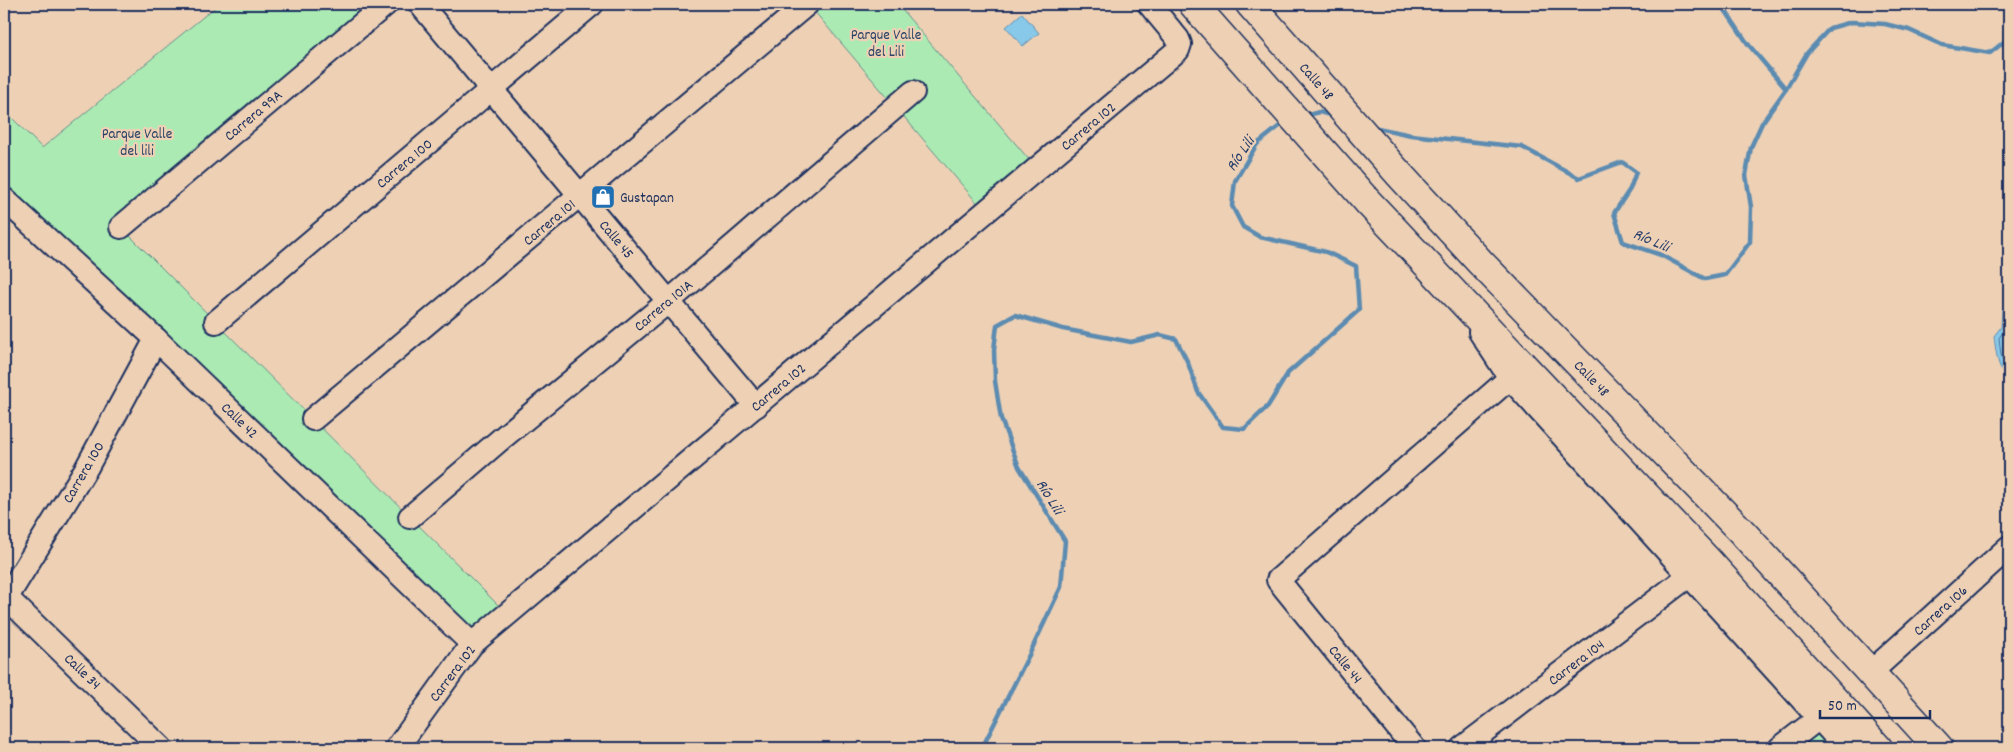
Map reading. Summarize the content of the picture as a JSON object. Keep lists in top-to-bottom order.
{
  "streets": {
    "main road": ["Calle 48"],
    "street": [
      "Carrera 99A",
      "Carrera 102",
      "Carrera 100",
      "Carrera 101",
      "Calle 45",
      "Carrera 101A",
      "Calle 42",
      "Carrera 106",
      "Carrera 104",
      "Calle 44",
      "Calle 34"
    ]
  },
  "crossings": [
    ["Calle 48", "Carrera 106"],
    ["Carrera 102", "Calle 45"],
    ["Carrera 102", "Calle 42"],
    ["Carrera 100", "Calle 45"],
    ["Carrera 100", "Calle 42"],
    ["Carrera 100", "Calle 34"],
    ["Carrera 101", "Calle 45"],
    ["Calle 45", "Carrera 101A"]
  ],
  "water": ["Río Lili"],
  "parks": ["Parque Valle del Lili", "Parque Valle del lili"],
  "places": {
    "shop": ["Gustapan"]
  },
  "scale_bar": "50 m"
}
